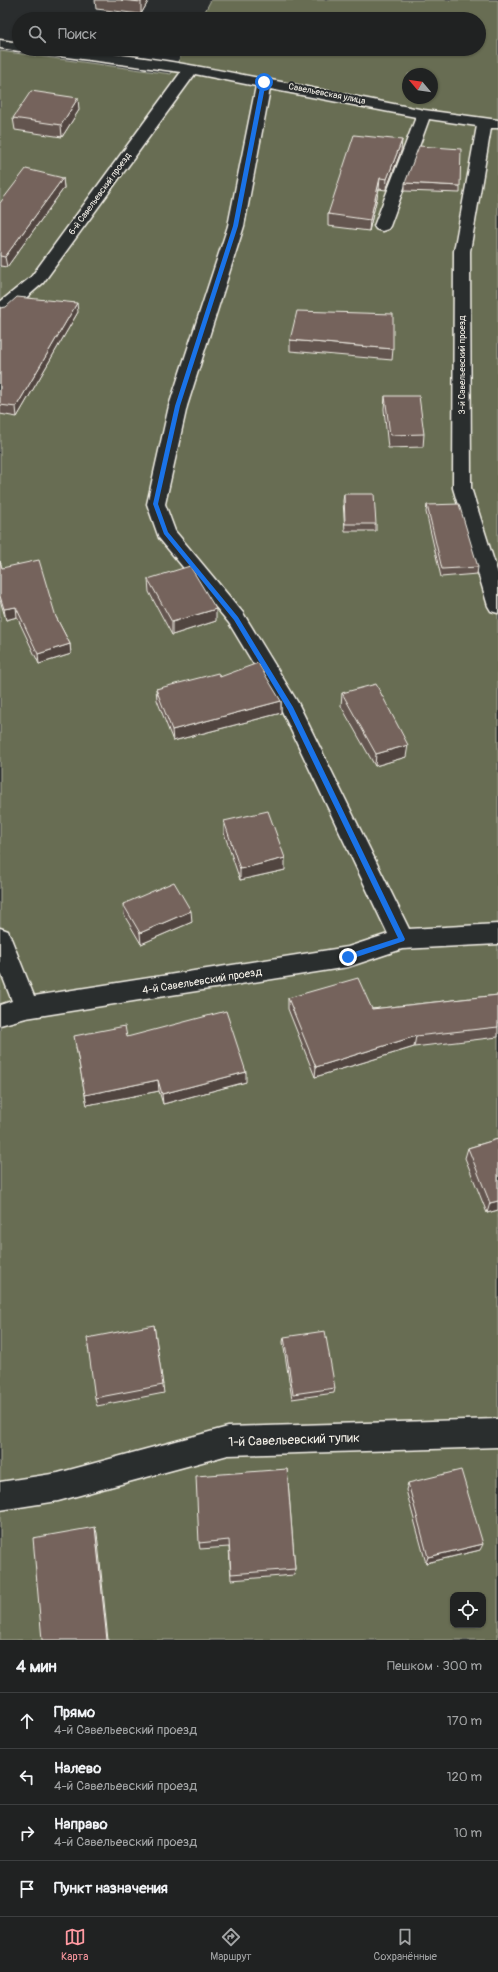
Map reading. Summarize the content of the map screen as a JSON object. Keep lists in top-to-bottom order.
{
  "streets": {
    "street": [
      "Савельевская улица",
      "6-й Савельевский проезд",
      "3-й Савельевский проезд",
      "4-й Савельевский проезд",
      "1-й Савельевский тупик"
    ]
  },
  "crossings": [
    ["Савельевская улица", "6-й Савельевский проезд"],
    ["Савельевская улица", "3-й Савельевский проезд"]
  ],
  "north": "top left",
  "page": {
    "search": "Поиск",
    "heading": ["4 мин", "Пешком · 300 m"],
    "list": [
      ["Прямо", "4-й Савельевский проезд", "170 m"],
      ["Налево", "4-й Савельевский проезд", "120 m"],
      ["Направо", "4-й Савельевский проезд", "10 m"],
      "Пункт назначения"
    ],
    "nav": ["Карта", "Маршрут", "Сохранённые"]
  }
}
